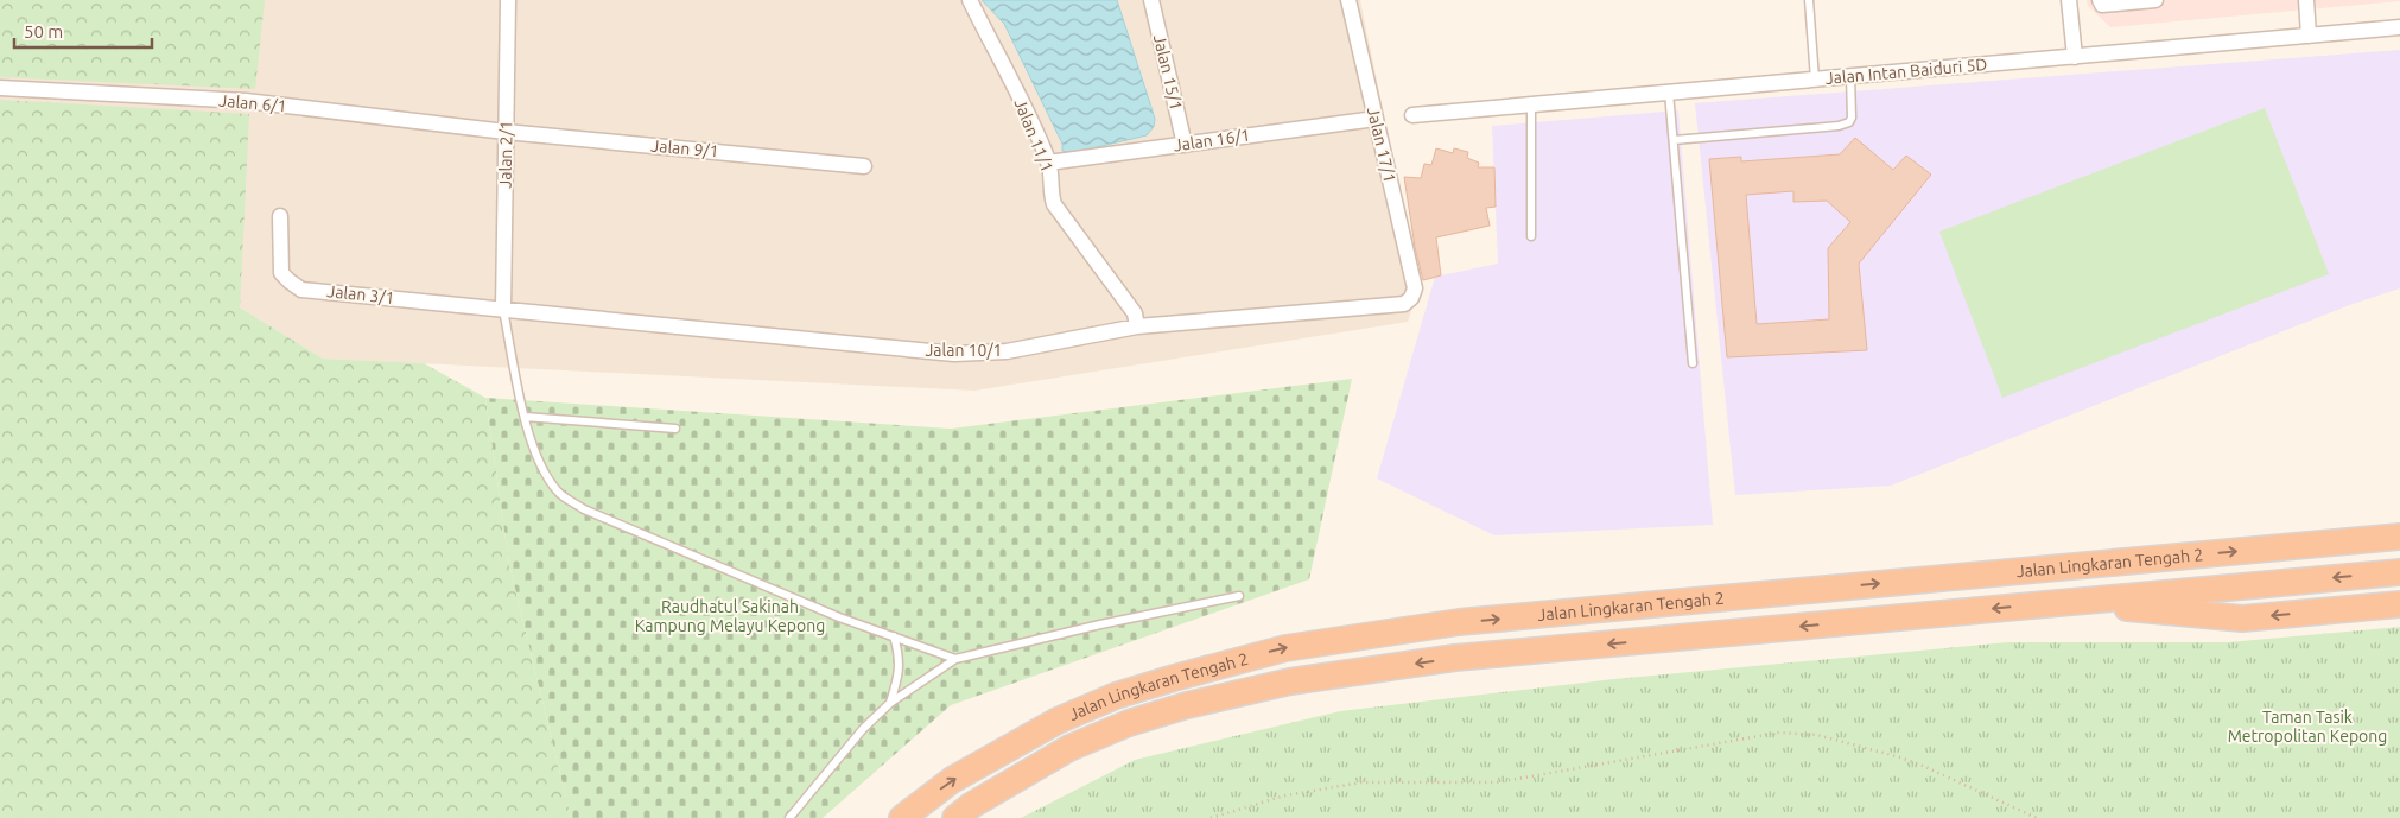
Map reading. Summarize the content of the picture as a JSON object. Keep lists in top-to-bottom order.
{
  "streets": {
    "highway": ["Jalan Lingkaran Tengah 2"],
    "street": [
      "Jalan Intan Baiduri 5D",
      "Jalan 15/1",
      "Jalan 6/1",
      "Jalan 11/1",
      "Jalan 16/1",
      "Jalan 17/1",
      "Jalan 9/1",
      "Jalan 2/1",
      "Jalan 3/1",
      "Jalan 10/1"
    ]
  },
  "crossings": [
    ["Jalan 15/1", "Jalan 16/1"],
    ["Jalan 6/1", "Jalan 9/1"],
    ["Jalan 6/1", "Jalan 2/1"],
    ["Jalan 11/1", "Jalan 16/1"],
    ["Jalan 11/1", "Jalan 10/1"],
    ["Jalan 16/1", "Jalan 17/1"],
    ["Jalan 17/1", "Jalan 10/1"],
    ["Jalan 9/1", "Jalan 2/1"],
    ["Jalan 2/1", "Jalan 3/1"],
    ["Jalan 2/1", "Jalan 10/1"],
    ["Jalan 3/1", "Jalan 10/1"]
  ],
  "parks": ["Raudhatul Sakinah Kampung Melayu Kepong", "Taman Tasik Metropolitan Kepong"],
  "scale_bar": "50 m"
}
